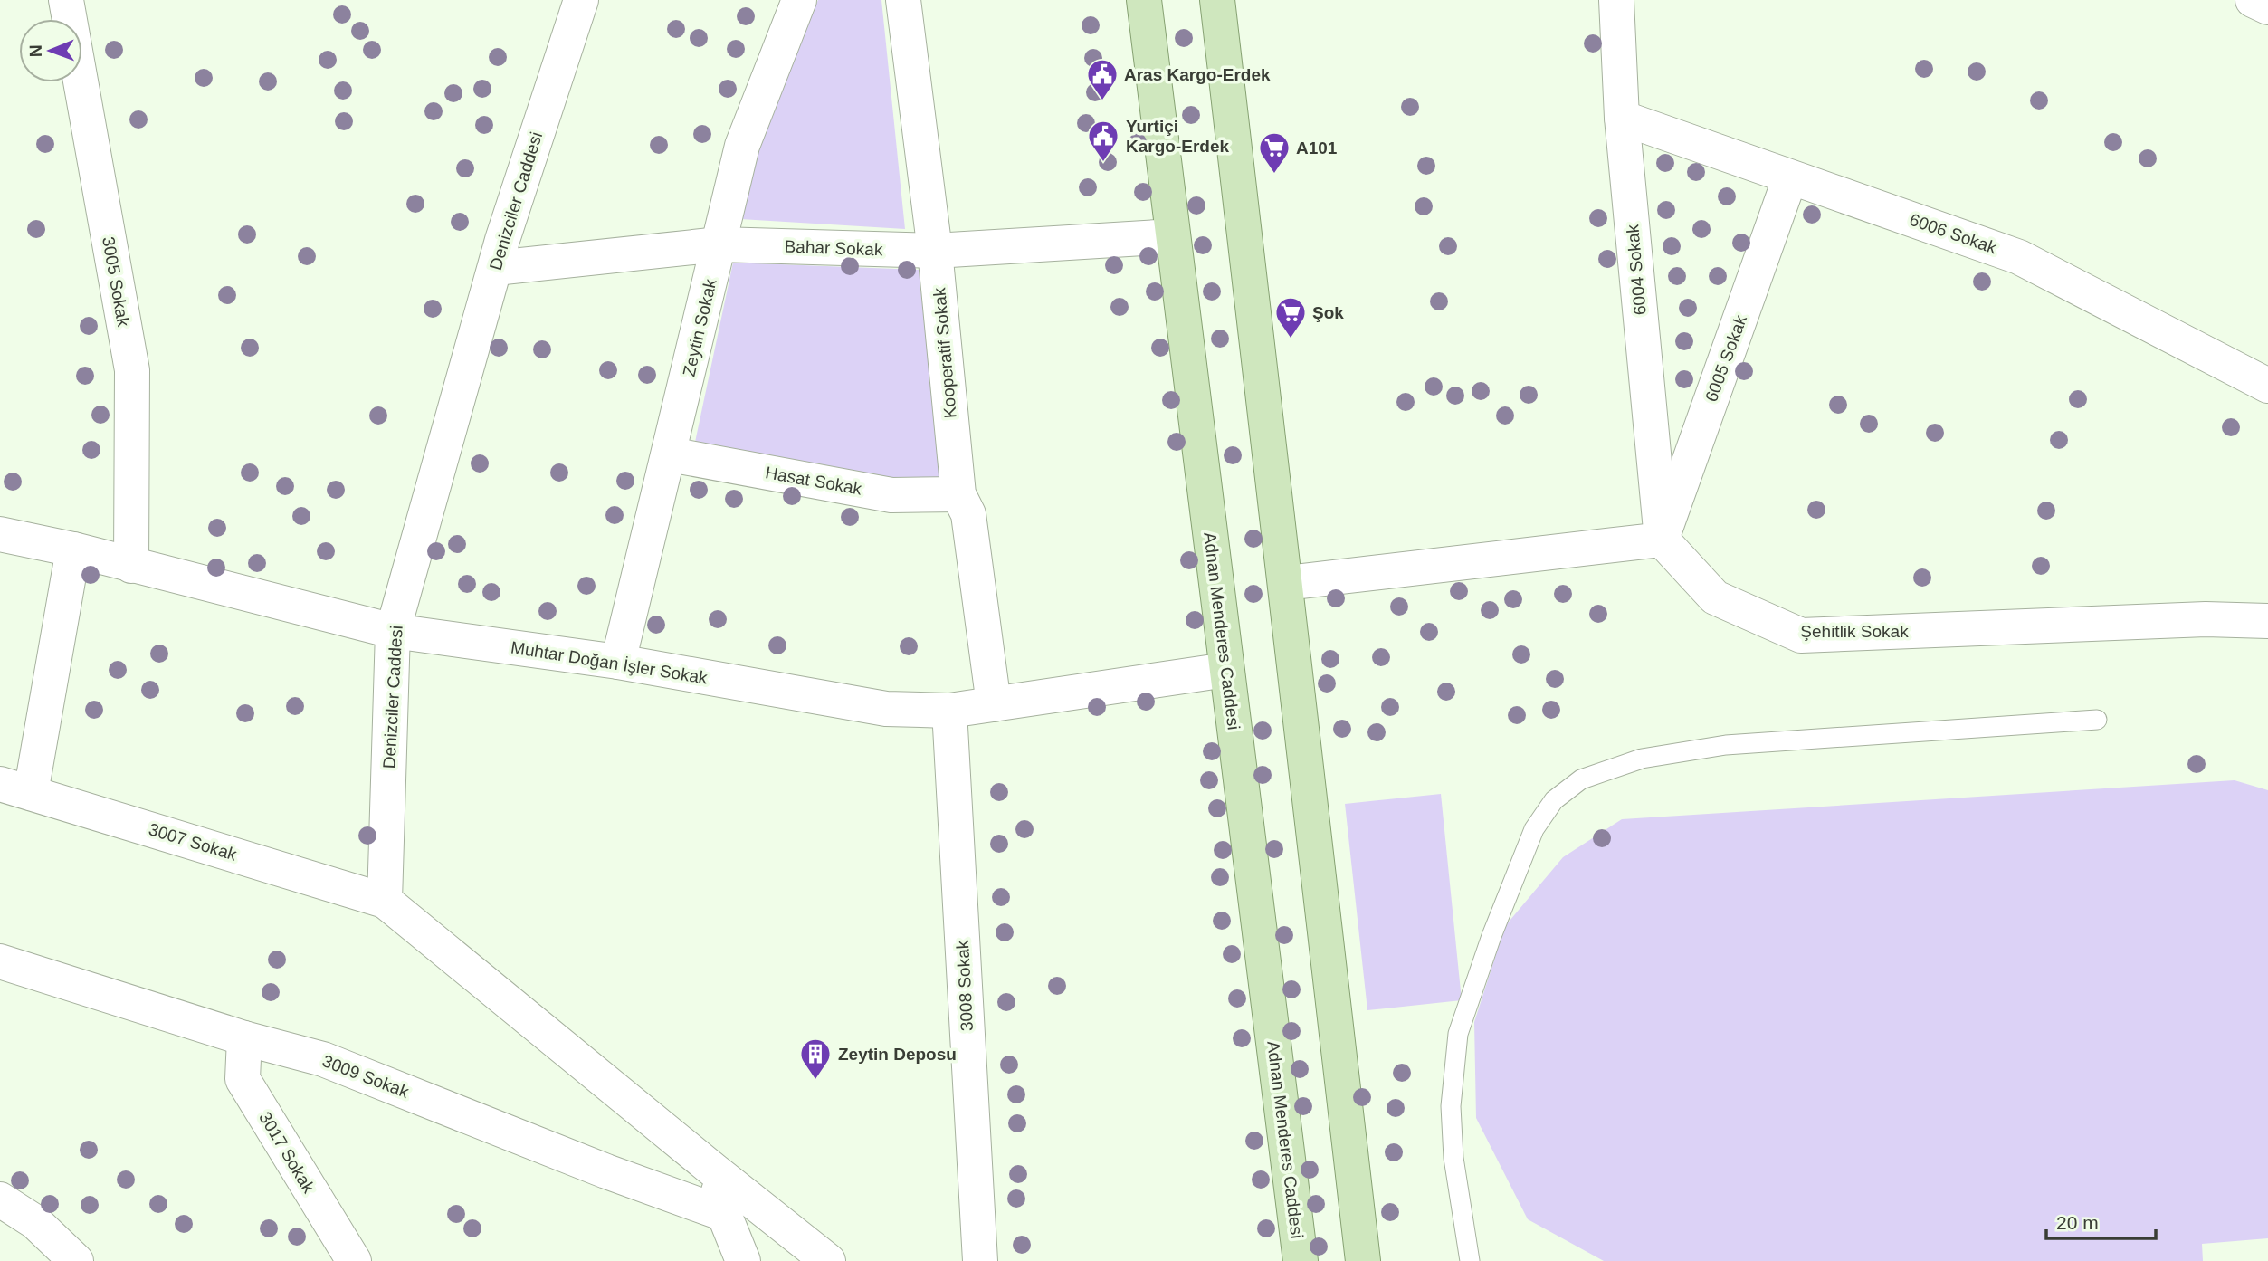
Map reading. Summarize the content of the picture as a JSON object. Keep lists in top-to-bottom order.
{
  "streets": {
    "main road": ["Adnan Menderes Caddesi"],
    "street": [
      "Denizciler Caddesi",
      "6006 Sokak",
      "Bahar Sokak",
      "6004 Sokak",
      "3005 Sokak",
      "Zeytin Sokak",
      "Kooperatif Sokak",
      "6005 Sokak",
      "Hasat Sokak",
      "Şehitlik Sokak",
      "Muhtar Doğan İşler Sokak",
      "3007 Sokak",
      "3008 Sokak",
      "3009 Sokak",
      "3017 Sokak"
    ]
  },
  "crossings": [
    ["Denizciler Caddesi", "Bahar Sokak"],
    ["Denizciler Caddesi", "Muhtar Doğan İşler Sokak"],
    ["Denizciler Caddesi", "3007 Sokak"],
    ["6006 Sokak", "6004 Sokak"],
    ["6006 Sokak", "6005 Sokak"],
    ["Bahar Sokak", "Zeytin Sokak"],
    ["Bahar Sokak", "Kooperatif Sokak"],
    ["Bahar Sokak", "Adnan Menderes Caddesi"],
    ["6004 Sokak", "6005 Sokak"],
    ["6004 Sokak", "Şehitlik Sokak"],
    ["3005 Sokak", "Muhtar Doğan İşler Sokak"],
    ["Zeytin Sokak", "Hasat Sokak"],
    ["Zeytin Sokak", "Muhtar Doğan İşler Sokak"],
    ["Kooperatif Sokak", "Hasat Sokak"],
    ["Kooperatif Sokak", "Muhtar Doğan İşler Sokak"],
    ["6005 Sokak", "Şehitlik Sokak"],
    ["Adnan Menderes Caddesi", "Muhtar Doğan İşler Sokak"],
    ["Muhtar Doğan İşler Sokak", "3008 Sokak"],
    ["3009 Sokak", "3017 Sokak"]
  ],
  "places": {
    "public building": ["Aras Kargo-Erdek", "Yurtiçi Kargo-Erdek"],
    "supermarket": ["A101", "Şok"],
    "building": ["Zeytin Deposu"]
  },
  "scale_bar": "20 m",
  "north": "left"
}
